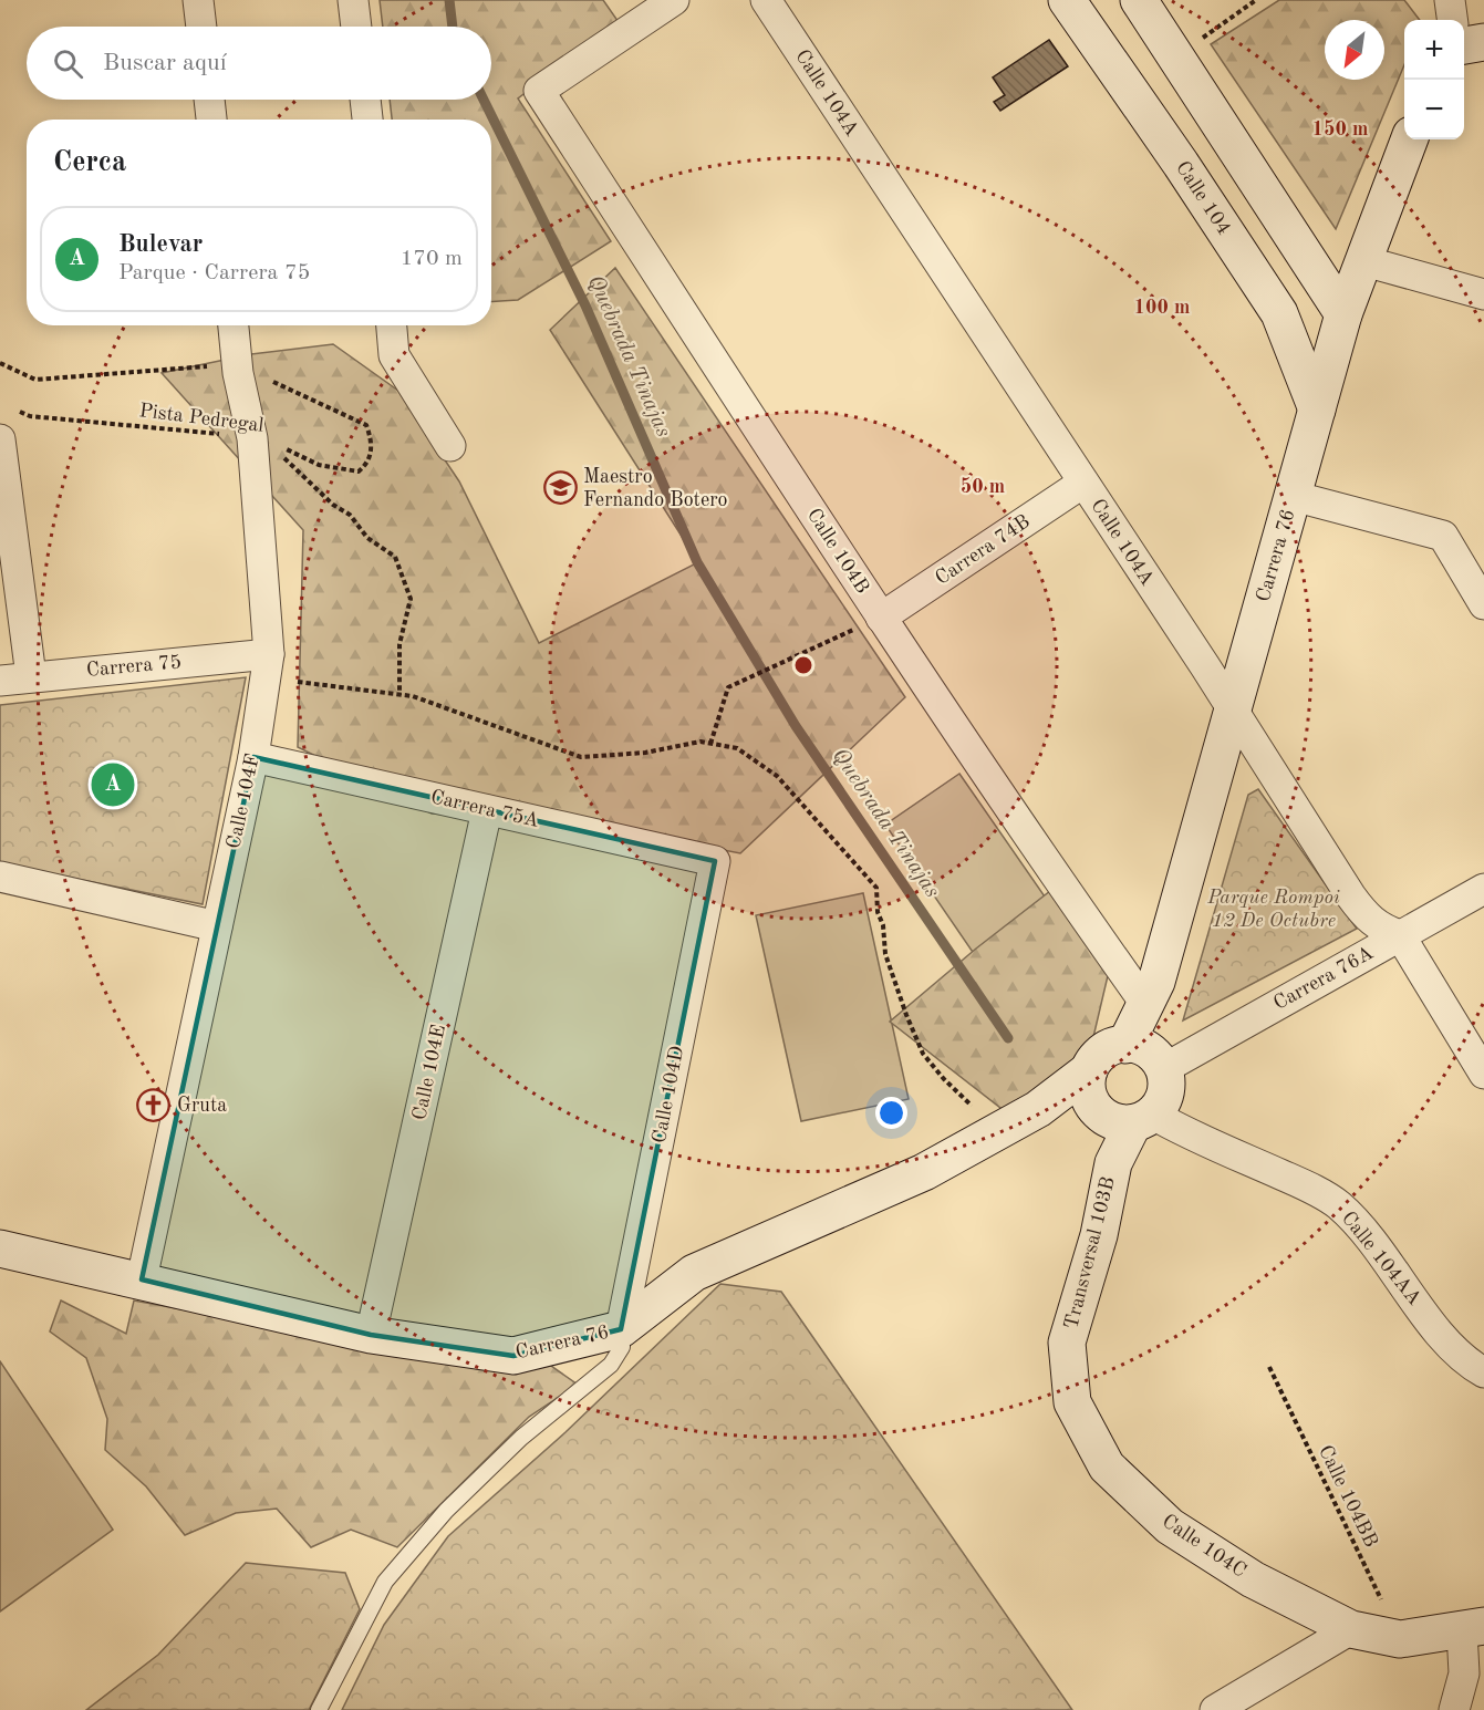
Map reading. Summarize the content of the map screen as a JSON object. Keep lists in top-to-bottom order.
{
  "streets": {
    "main road": [
      "Calle 104",
      "Carrera 76",
      "Transversal 103B",
      "Calle 104C"
    ],
    "street": [
      "Calle 104A",
      "Carrera 74B",
      "Calle 104B",
      "Carrera 75",
      "Calle 104F",
      "Carrera 75A",
      "Carrera 76A",
      "Calle 104E",
      "Calle 104D",
      "Calle 104AA"
    ],
    "path": ["Pista Pedregal", "Calle 104BB"]
  },
  "crossings": [
    ["Calle 104A", "Carrera 74B"],
    ["Calle 104A", "Carrera 76"],
    ["Calle 104A", "Carrera 76A"],
    ["Calle 104", "Carrera 76"],
    ["Pista Pedregal", "Calle 104F"],
    ["Carrera 74B", "Calle 104B"],
    ["Calle 104B", "Carrera 76"],
    ["Carrera 76", "Calle 104F"],
    ["Carrera 76", "Carrera 76A"],
    ["Carrera 76", "Calle 104E"],
    ["Carrera 76", "Calle 104D"],
    ["Carrera 76", "Transversal 103B"],
    ["Carrera 76", "Calle 104AA"],
    ["Carrera 75", "Calle 104F"],
    ["Calle 104F", "Carrera 75A"],
    ["Carrera 75A", "Calle 104E"],
    ["Carrera 75A", "Calle 104D"],
    ["Carrera 76A", "Transversal 103B"],
    ["Carrera 76A", "Calle 104AA"],
    ["Transversal 103B", "Calle 104AA"],
    ["Transversal 103B", "Calle 104C"],
    ["Calle 104BB", "Calle 104C"]
  ],
  "water": ["Quebrada Tinajas"],
  "parks": ["Parque Rompoi 12 De Octubre"],
  "places": {
    "school or university": ["Maestro Fernando Botero"],
    "church": ["Gruta"]
  },
  "north": "bottom left",
  "page": {
    "map_buttons": ["+", "−"],
    "search": "Buscar aquí",
    "heading": "Cerca",
    "list": [
      {
        "mark": "A",
        "name": "Bulevar",
        "note": "Parque · Carrera 75",
        "value": "170 m"
      }
    ],
    "pins": "A"
  },
  "rings": ["150 m", "100 m", "50 m"]
}
